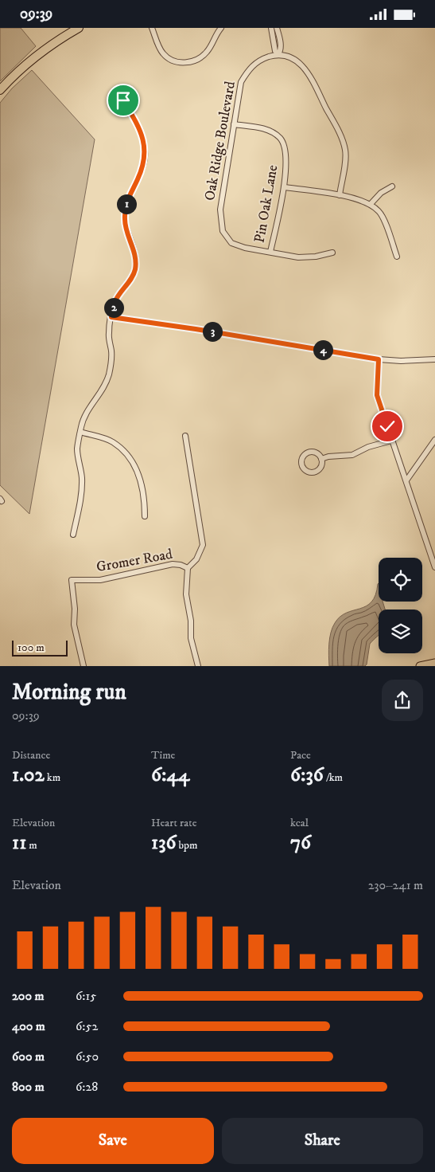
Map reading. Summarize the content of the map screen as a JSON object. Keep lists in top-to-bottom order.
{
  "streets": {
    "street": ["Oak Ridge Boulevard", "Pin Oak Lane", "Gromer Road"]
  },
  "crossings": [
    ["Oak Ridge Boulevard", "Pin Oak Lane"]
  ],
  "scale_bar": "100 m",
  "page": {
    "status": "09:39",
    "pins": [
      "1",
      "2",
      "3",
      "4"
    ],
    "scale": "100 m",
    "heading": ["Morning run", "09:39"],
    "stats": [
      ["Distance", "1.02 km"],
      ["Time", "6:44"],
      ["Pace", "6:36 /km"],
      ["Elevation", "11 m"],
      ["Heart rate", "136 bpm"],
      ["kcal", "76"]
    ],
    "chart": ["Elevation", "230–241 m"],
    "list": [
      {
        "name": "200 m",
        "note": "6:15"
      },
      {
        "name": "400 m",
        "note": "6:52"
      },
      {
        "name": "600 m",
        "note": "6:50"
      },
      {
        "name": "800 m",
        "note": "6:28"
      }
    ],
    "buttons": ["Save", "Share"]
  }
}
